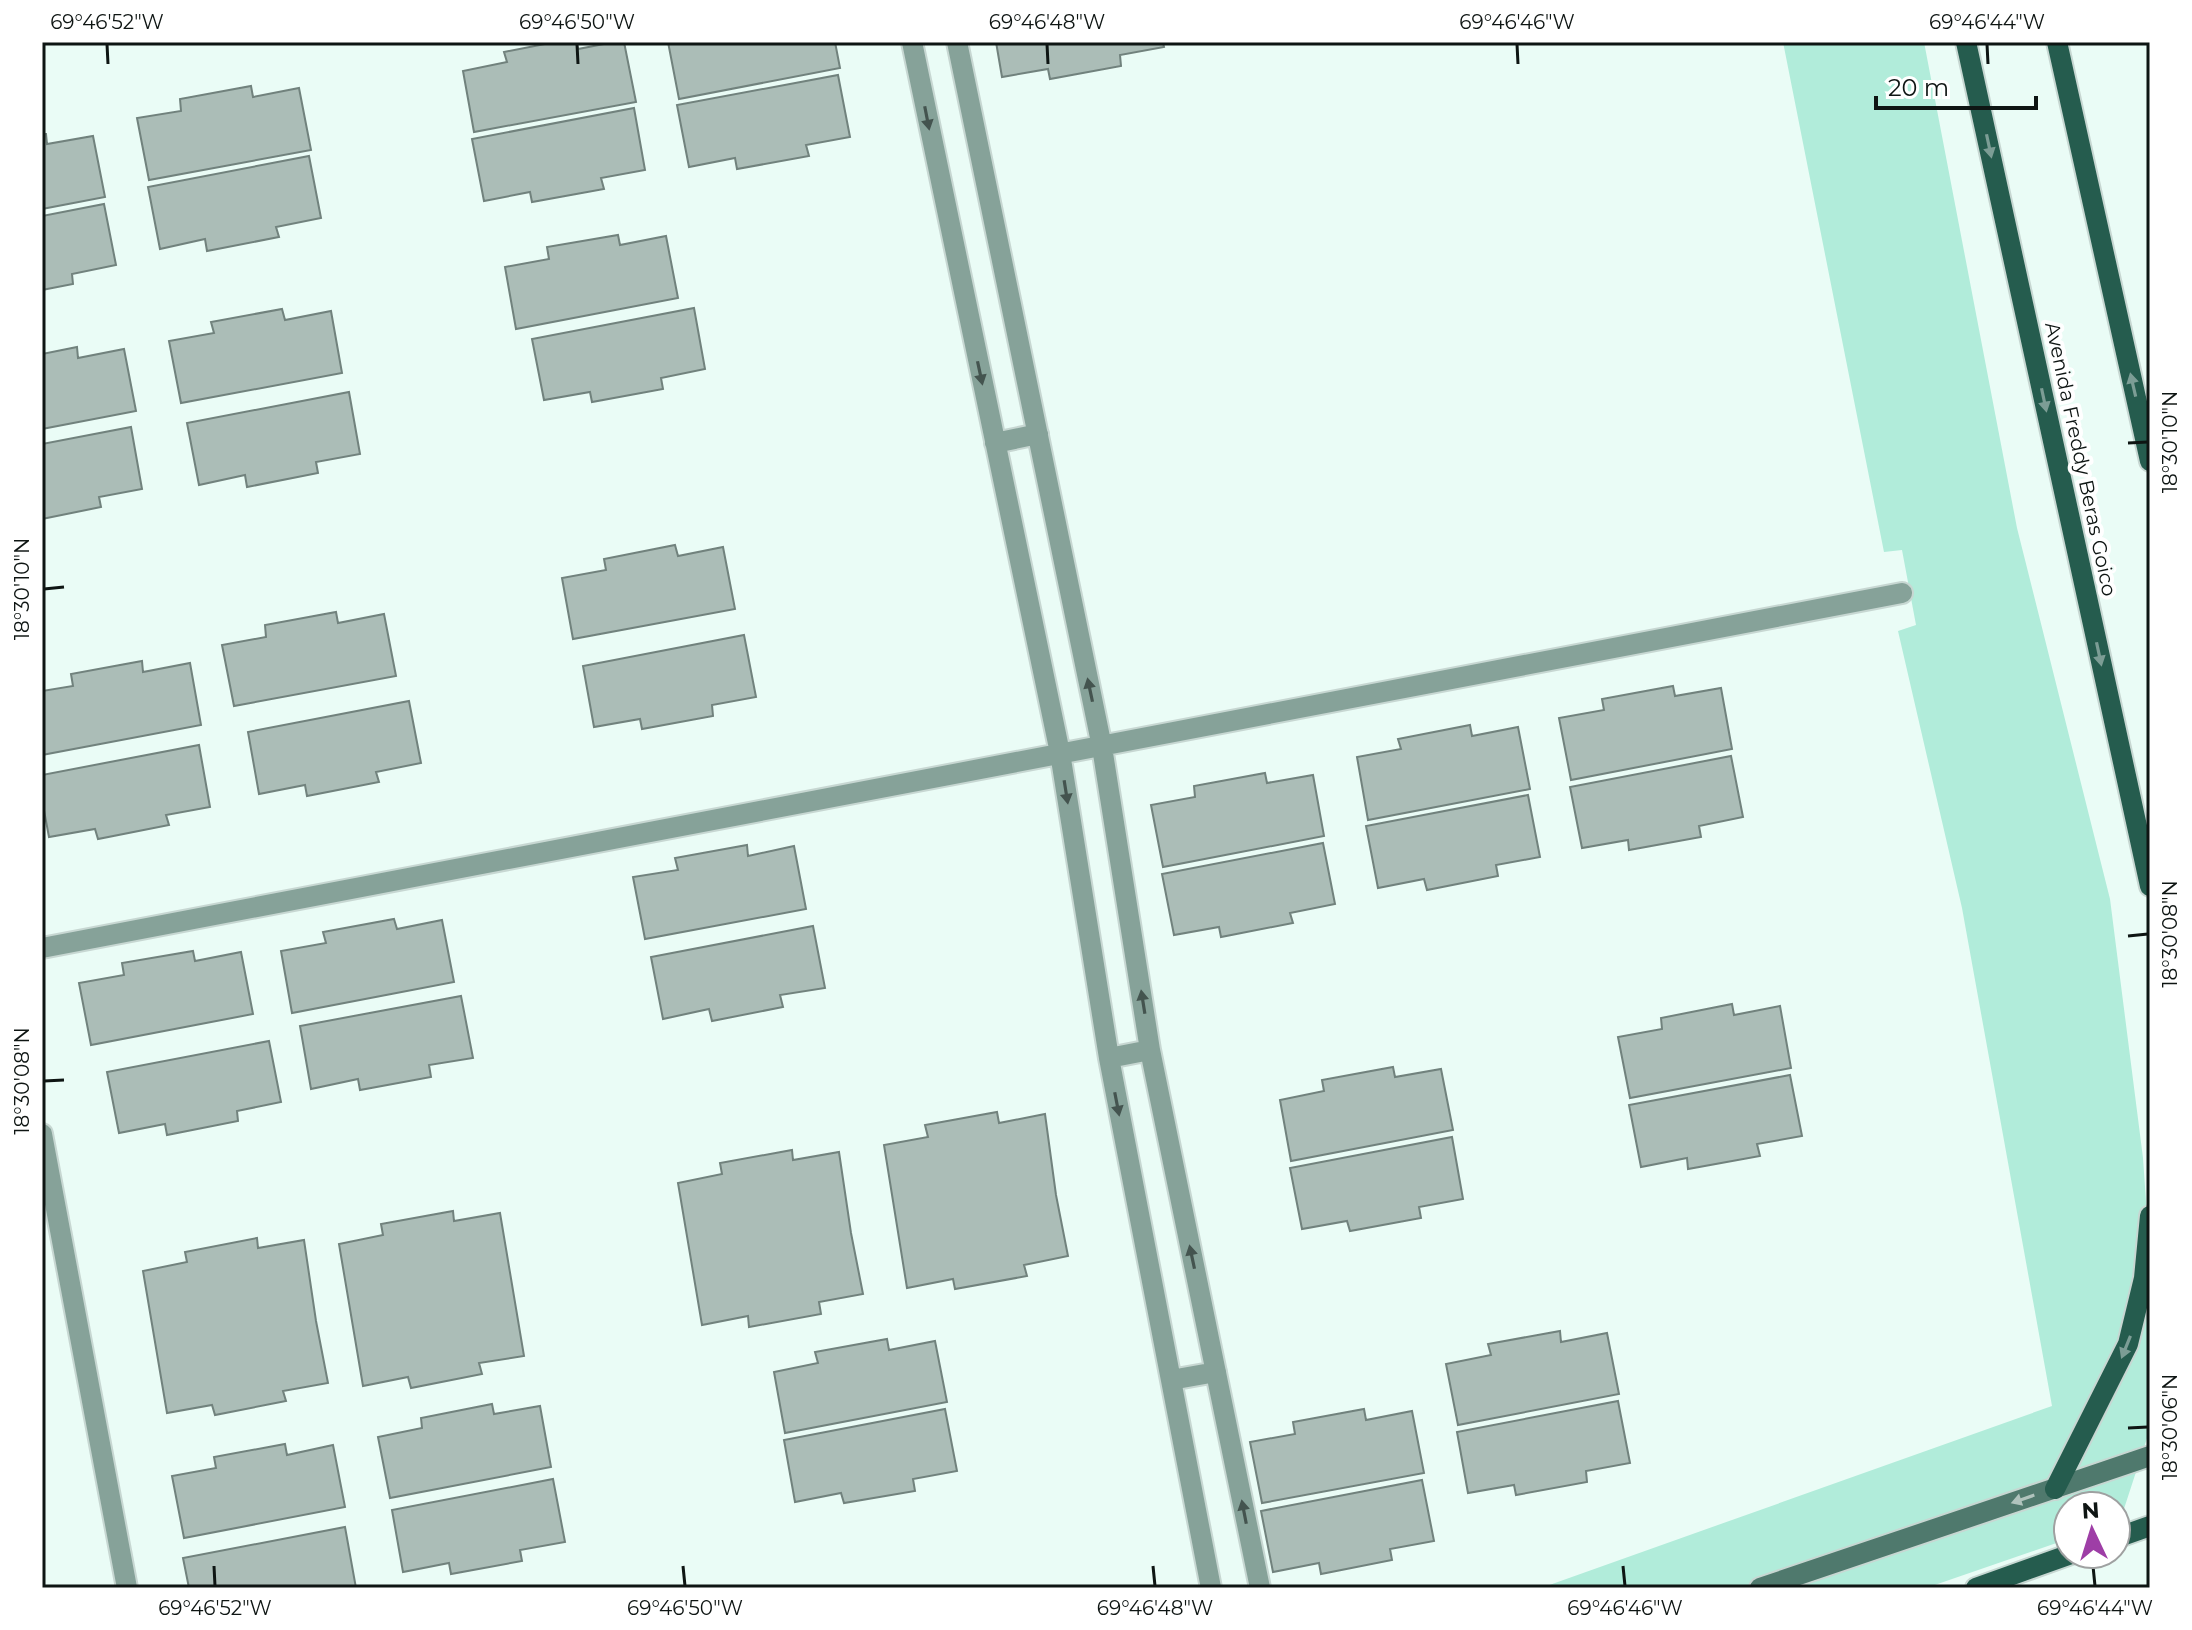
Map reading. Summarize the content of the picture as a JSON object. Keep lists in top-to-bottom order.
{
  "streets": {
    "main road": ["Avenida Freddy Beras Goico"]
  },
  "scale_bar": "20 m",
  "north": "top",
  "coordinates": [
    "69°46'52\"W",
    "69°46'50\"W",
    "69°46'48\"W",
    "69°46'46\"W",
    "69°46'44\"W",
    "18°30'10\"N",
    "18°30'08\"N",
    "18°30'06\"N"
  ]
}
